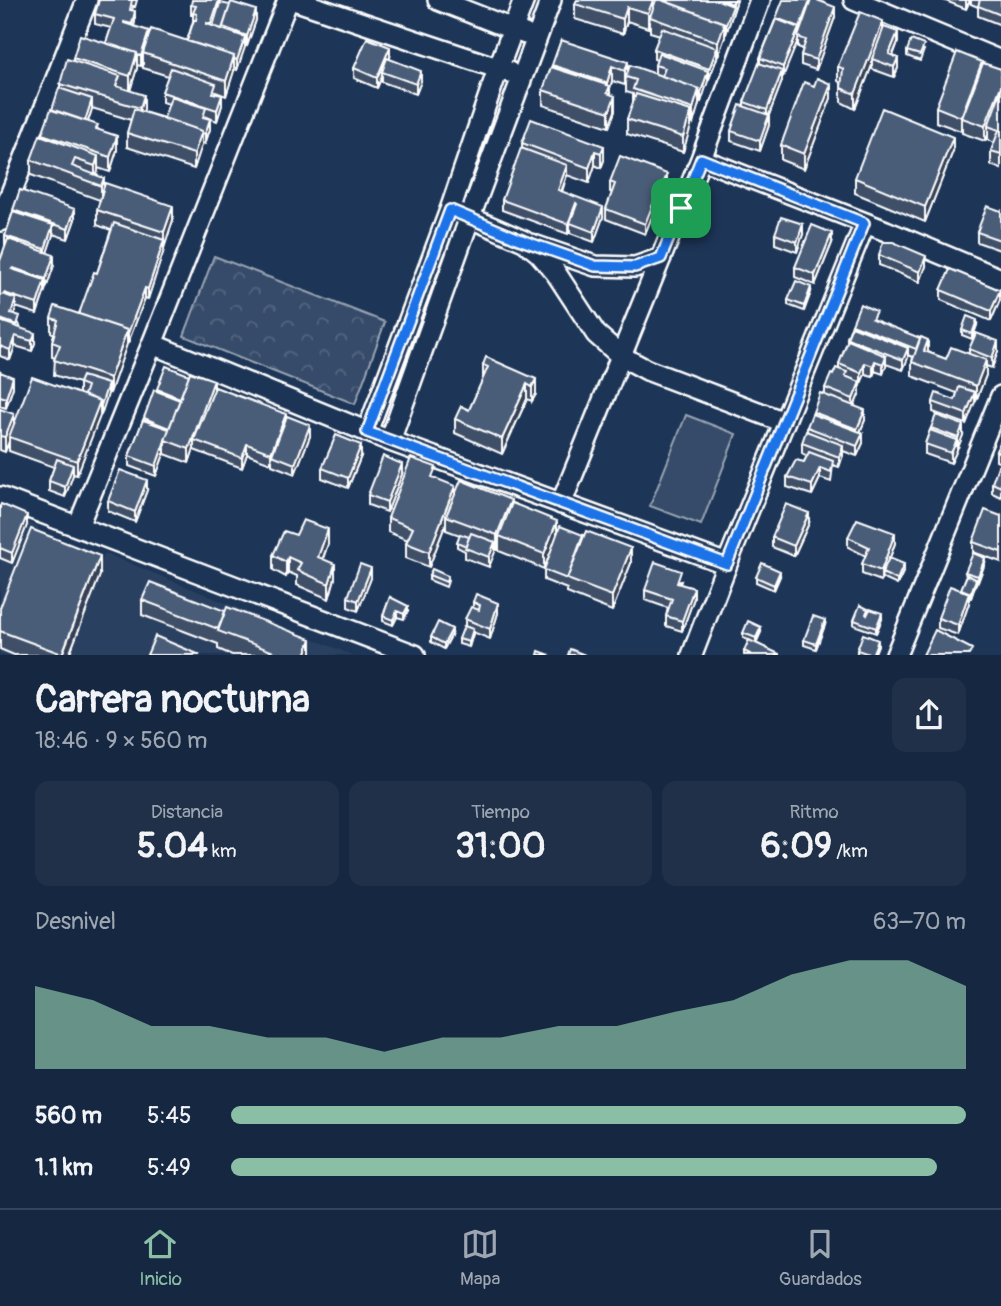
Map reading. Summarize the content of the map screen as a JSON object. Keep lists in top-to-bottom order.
{
  "page": {
    "heading": ["Carrera nocturna", "18:46 · 9 × 560 m"],
    "stats": [
      ["Distancia", "5.04 km"],
      ["Tiempo", "31:00"],
      ["Ritmo", "6:09 /km"]
    ],
    "chart": ["Desnivel", "63–70 m"],
    "list": [
      {
        "name": "560 m",
        "note": "5:45"
      },
      {
        "name": "1.1 km",
        "note": "5:49"
      }
    ],
    "tabs": ["Inicio", "Mapa", "Guardados"]
  }
}
